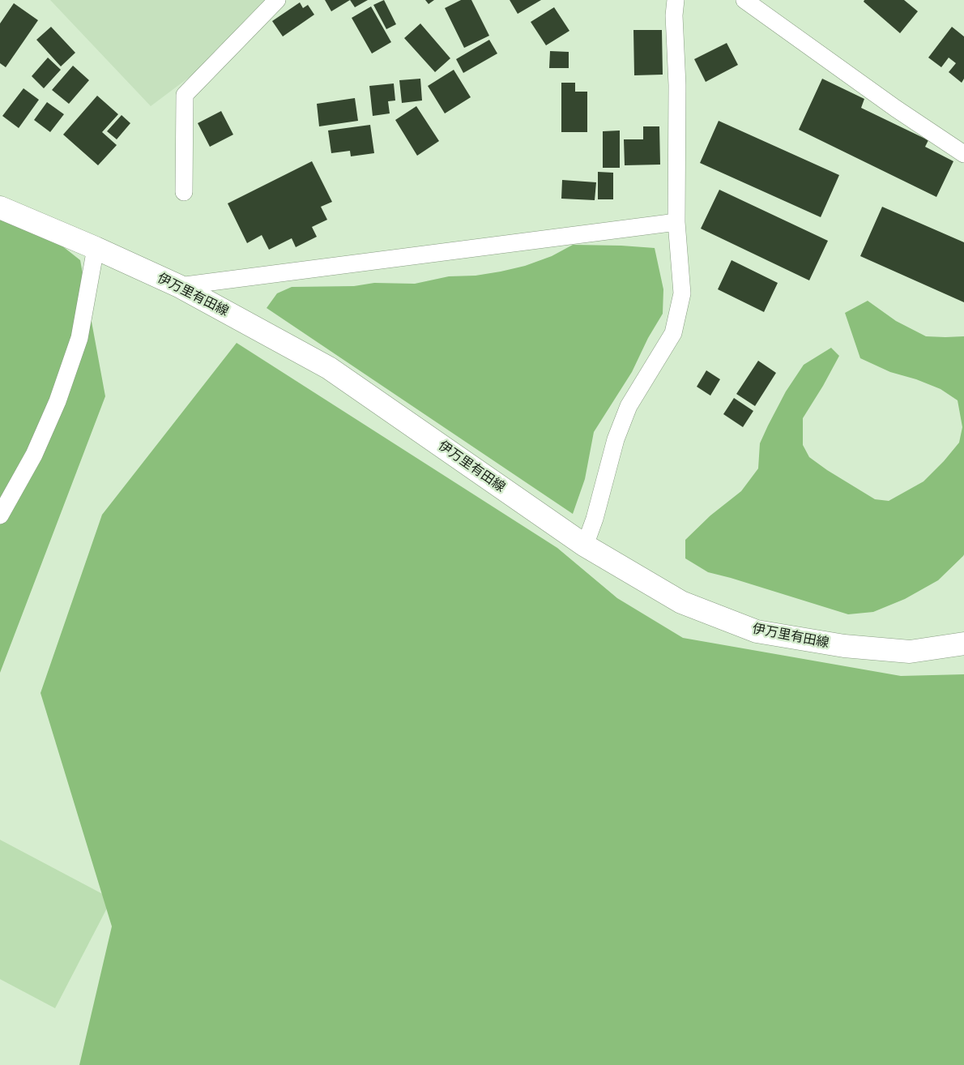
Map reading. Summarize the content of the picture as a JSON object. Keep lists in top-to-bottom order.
{
  "streets": {
    "main road": ["伊万里有田線"]
  }
}
